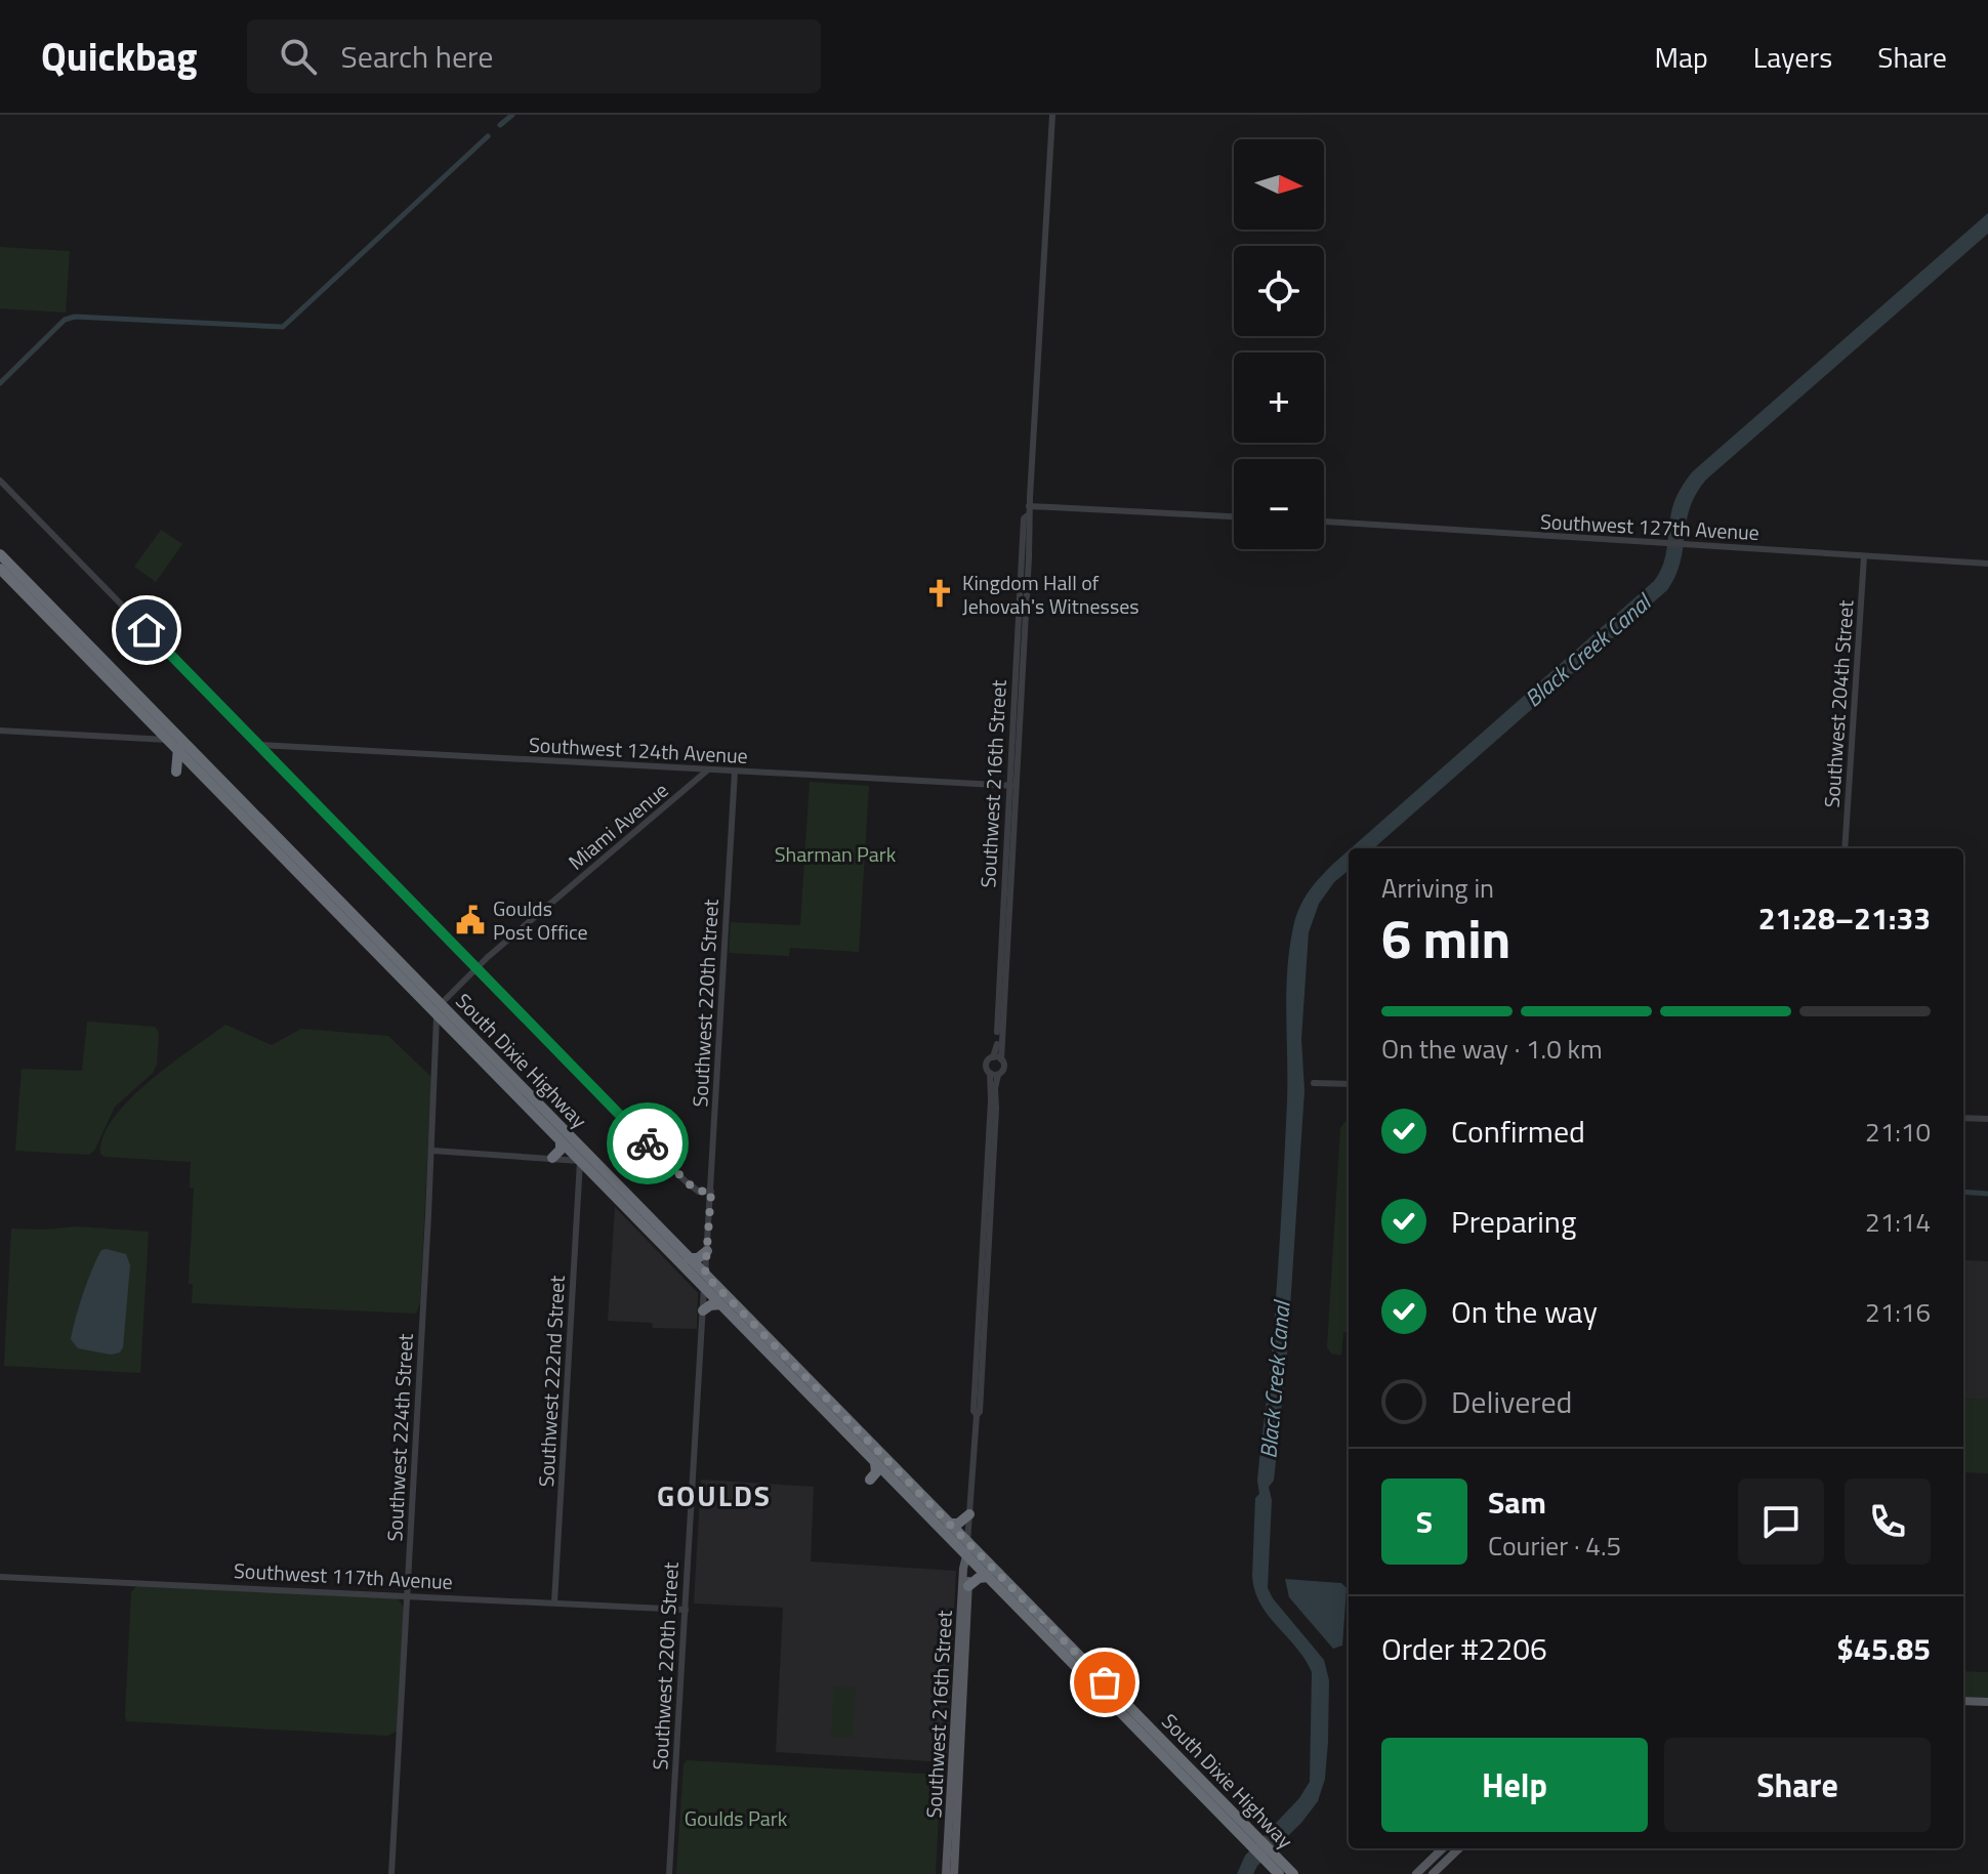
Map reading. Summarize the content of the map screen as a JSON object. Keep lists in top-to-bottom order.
{
  "streets": {
    "highway": ["South Dixie Highway"],
    "main road": ["Southwest 216th Street"],
    "street": [
      "Southwest 127th Avenue",
      "Southwest 204th Street",
      "Southwest 124th Avenue",
      "Miami Avenue",
      "Southwest 220th Street",
      "Southwest 222nd Street",
      "Southwest 224th Street",
      "Southwest 117th Avenue"
    ]
  },
  "crossings": [
    ["Southwest 127th Avenue", "Southwest 204th Street"],
    ["Southwest 124th Avenue", "Southwest 216th Street"],
    ["Southwest 124th Avenue", "Miami Avenue"],
    ["Southwest 124th Avenue", "Southwest 220th Street"],
    ["Southwest 216th Street", "South Dixie Highway"],
    ["Miami Avenue", "South Dixie Highway"],
    ["Miami Avenue", "Southwest 224th Street"],
    ["Southwest 220th Street", "South Dixie Highway"],
    ["Southwest 220th Street", "Southwest 117th Avenue"],
    ["South Dixie Highway", "Southwest 222nd Street"],
    ["South Dixie Highway", "Southwest 224th Street"],
    ["Southwest 222nd Street", "Southwest 117th Avenue"],
    ["Southwest 224th Street", "Southwest 117th Avenue"]
  ],
  "districts": ["GOULDS"],
  "water": ["Black Creek Canal"],
  "parks": ["Sharman Park", "Goulds Park"],
  "places": {
    "church": ["Kingdom Hall of Jehovah's Witnesses"],
    "public building": ["Goulds Post Office"]
  },
  "north": "right",
  "page": {
    "header": "Quickbag",
    "search": "Search here",
    "nav": ["Map", "Layers", "Share"],
    "map_buttons": ["+", "−"],
    "heading": ["6 min", "Arriving in", "21:28–21:33"],
    "panel": [
      "Sam",
      "Courier · 4.5",
      "Order #2206",
      "$45.85"
    ],
    "bar": "On the way · 1.0 km",
    "list": [
      ["Confirmed", "21:10"],
      ["Preparing", "21:14"],
      ["On the way", "21:16"],
      "Delivered"
    ],
    "round": "S",
    "buttons": ["Help", "Share"]
  }
}
